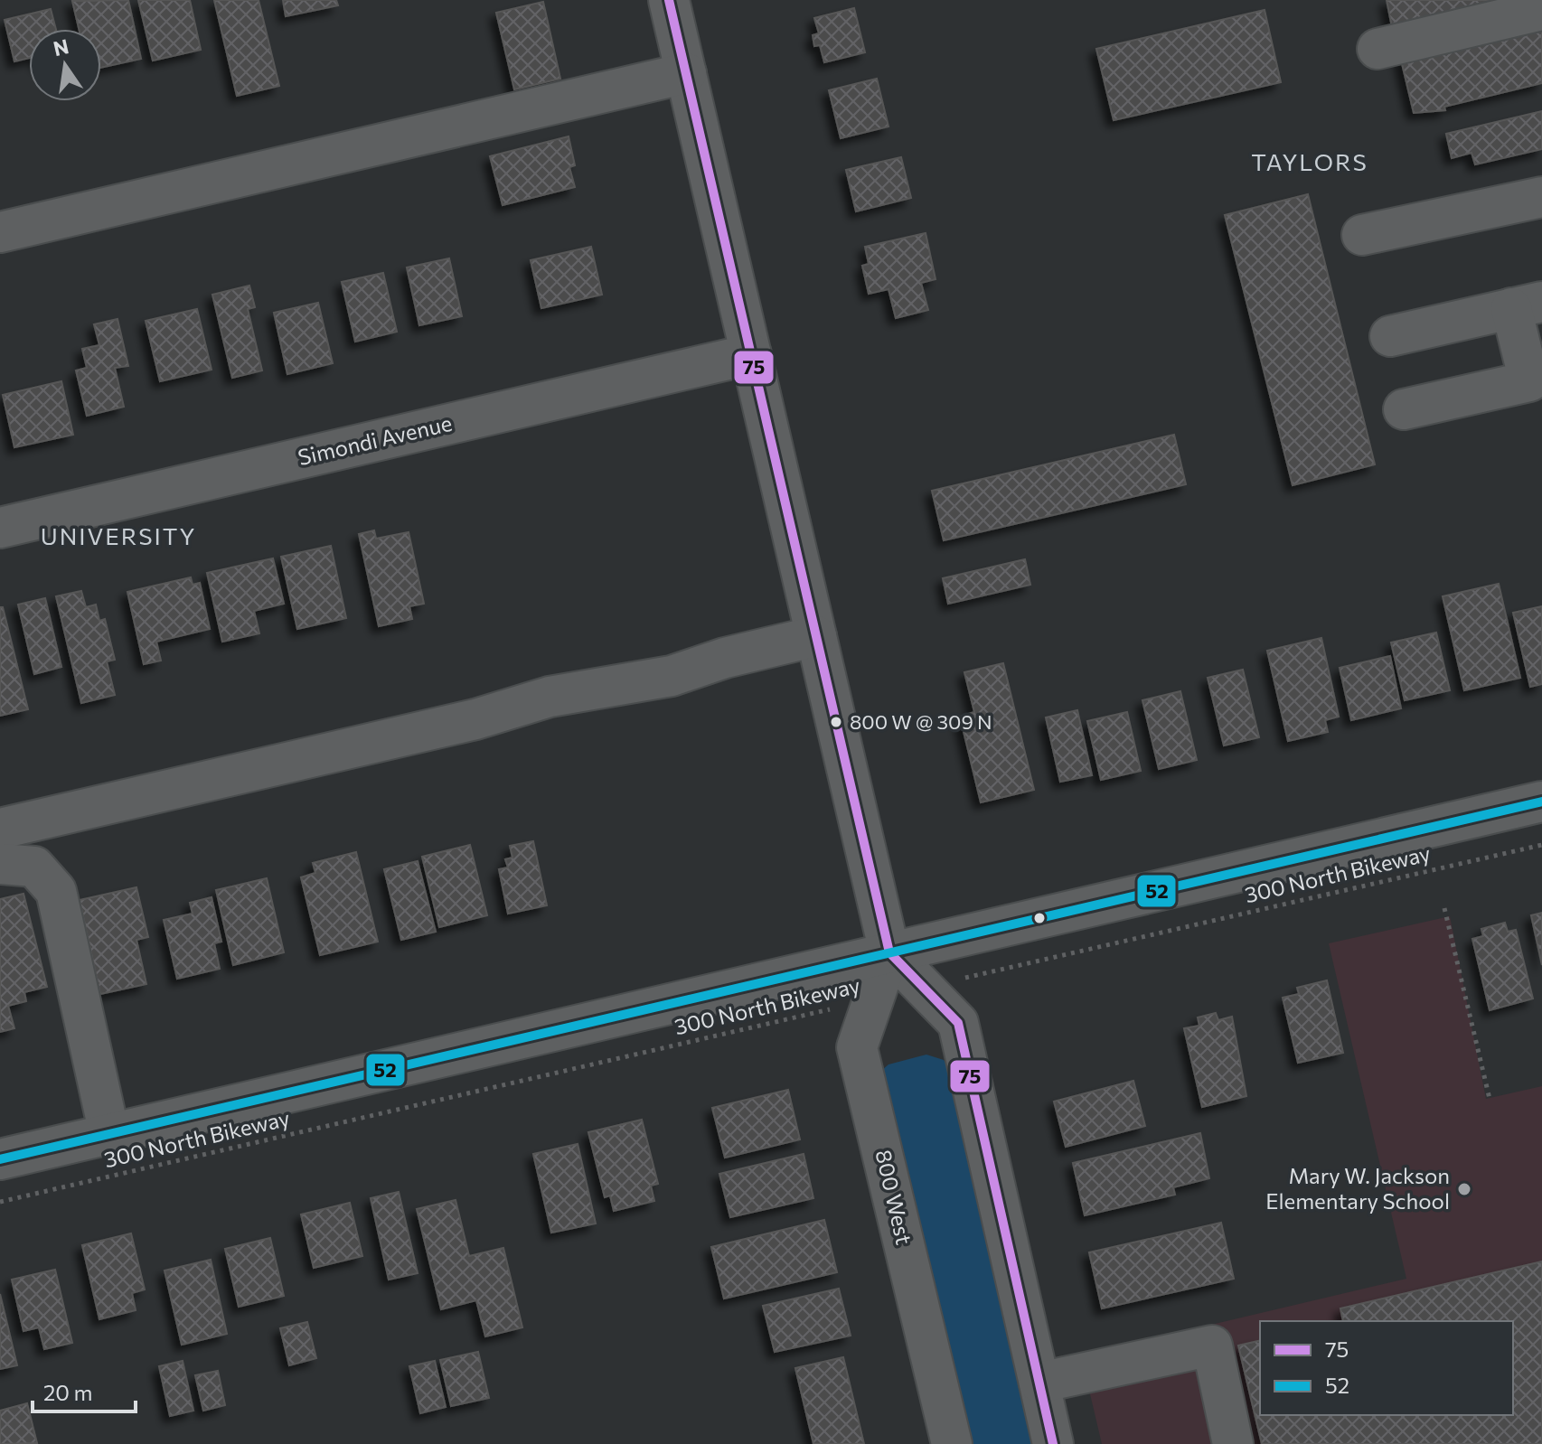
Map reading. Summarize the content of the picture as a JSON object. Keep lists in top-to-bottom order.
{
  "streets": {
    "street": ["Simondi Avenue", "800 West"],
    "path": ["300 North Bikeway"]
  },
  "crossings": [
    ["300 North Bikeway", "800 West"]
  ],
  "districts": ["TAYLORS", "UNIVERSITY"],
  "places": ["800 W @ 309 N", "Mary W. Jackson Elementary School"],
  "lines": ["transit line 75", "transit line 52"],
  "legend": ["75", "52"],
  "scale_bar": "20 m",
  "north": "top"
}
